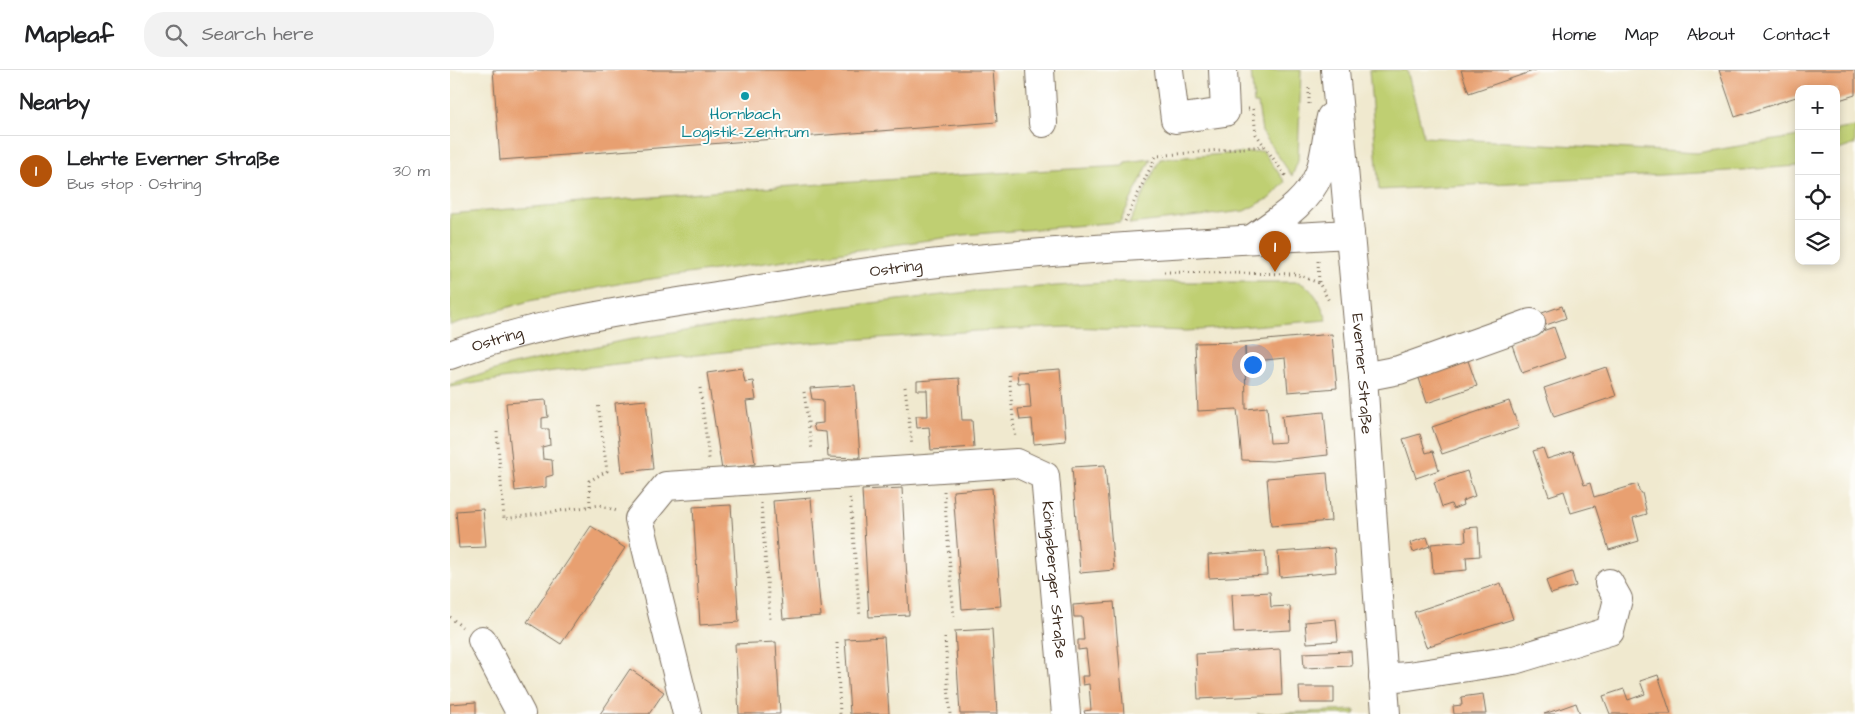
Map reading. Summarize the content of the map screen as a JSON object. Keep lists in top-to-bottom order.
{
  "streets": {
    "street": ["Ostring", "Everner Straße", "Königsberger Straße"]
  },
  "crossings": [
    ["Ostring", "Everner Straße"]
  ],
  "places": ["Hornbach Logistik-Zentrum"],
  "page": {
    "header": "Mapleaf",
    "search": "Search here",
    "nav": [
      "Home",
      "Map",
      "About",
      "Contact"
    ],
    "heading": "Nearby",
    "map_buttons": ["+", "−"],
    "list": [
      {
        "mark": "1",
        "name": "Lehrte Everner Straße",
        "note": "Bus stop · Ostring",
        "value": "30 m"
      }
    ],
    "pins": "1"
  }
}
